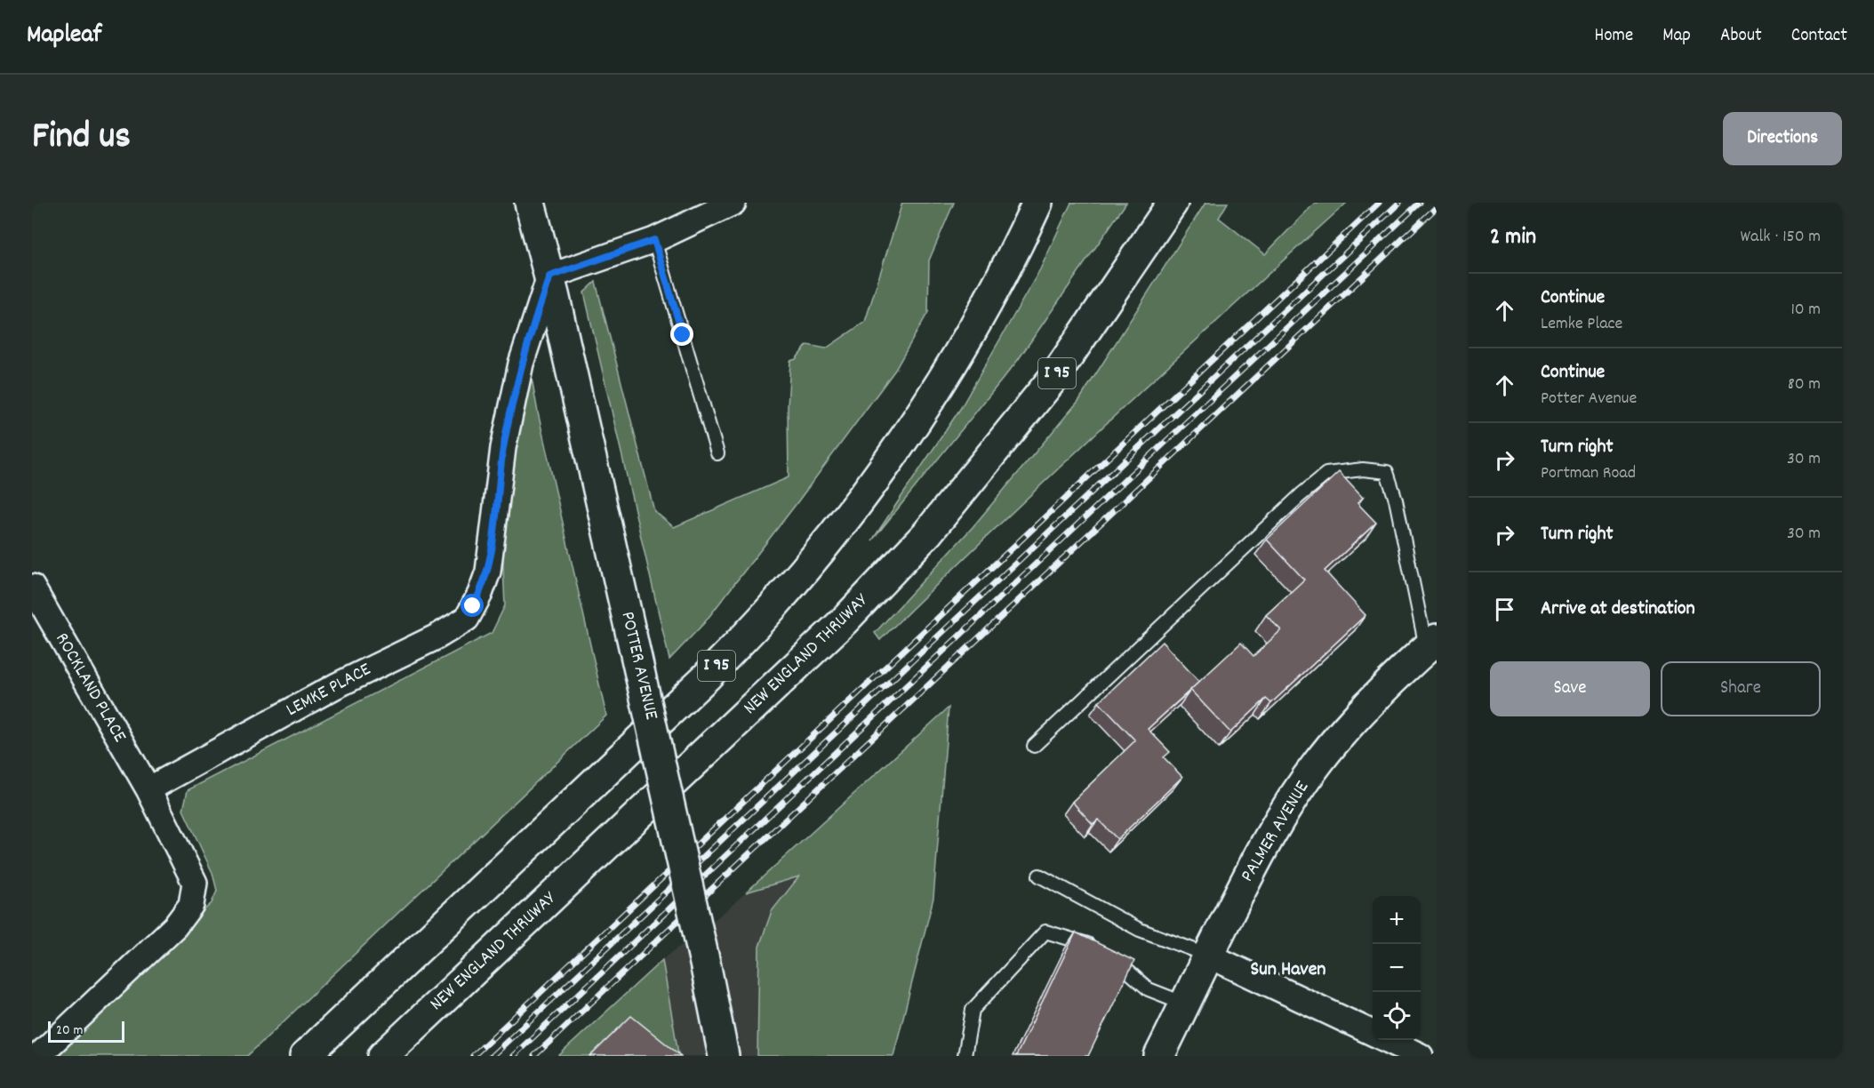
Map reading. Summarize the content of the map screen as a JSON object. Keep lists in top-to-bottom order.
{
  "streets": {
    "main road": [
      "I 95",
      "NEW ENGLAND THRUWAY",
      "POTTER AVENUE",
      "PALMER AVENUE"
    ],
    "street": ["ROCKLAND PLACE", "LEMKE PLACE"]
  },
  "crossings": [
    ["POTTER AVENUE", "LEMKE PLACE"],
    ["ROCKLAND PLACE", "LEMKE PLACE"]
  ],
  "districts": ["Sun Haven"],
  "scale_bar": "20 m",
  "page": {
    "header": "Mapleaf",
    "nav": [
      "Home",
      "Map",
      "About",
      "Contact"
    ],
    "title": "Find us",
    "buttons": [
      "Directions",
      ["Save", "Share"]
    ],
    "heading": ["2 min", "Walk · 150 m"],
    "list": [
      ["Continue", "Lemke Place", "10 m"],
      ["Continue", "Potter Avenue", "80 m"],
      ["Turn right", "Portman Road", "30 m"],
      ["Turn right", "30 m"],
      "Arrive at destination"
    ],
    "map_buttons": ["+", "−"],
    "scale": "20 m"
  }
}
